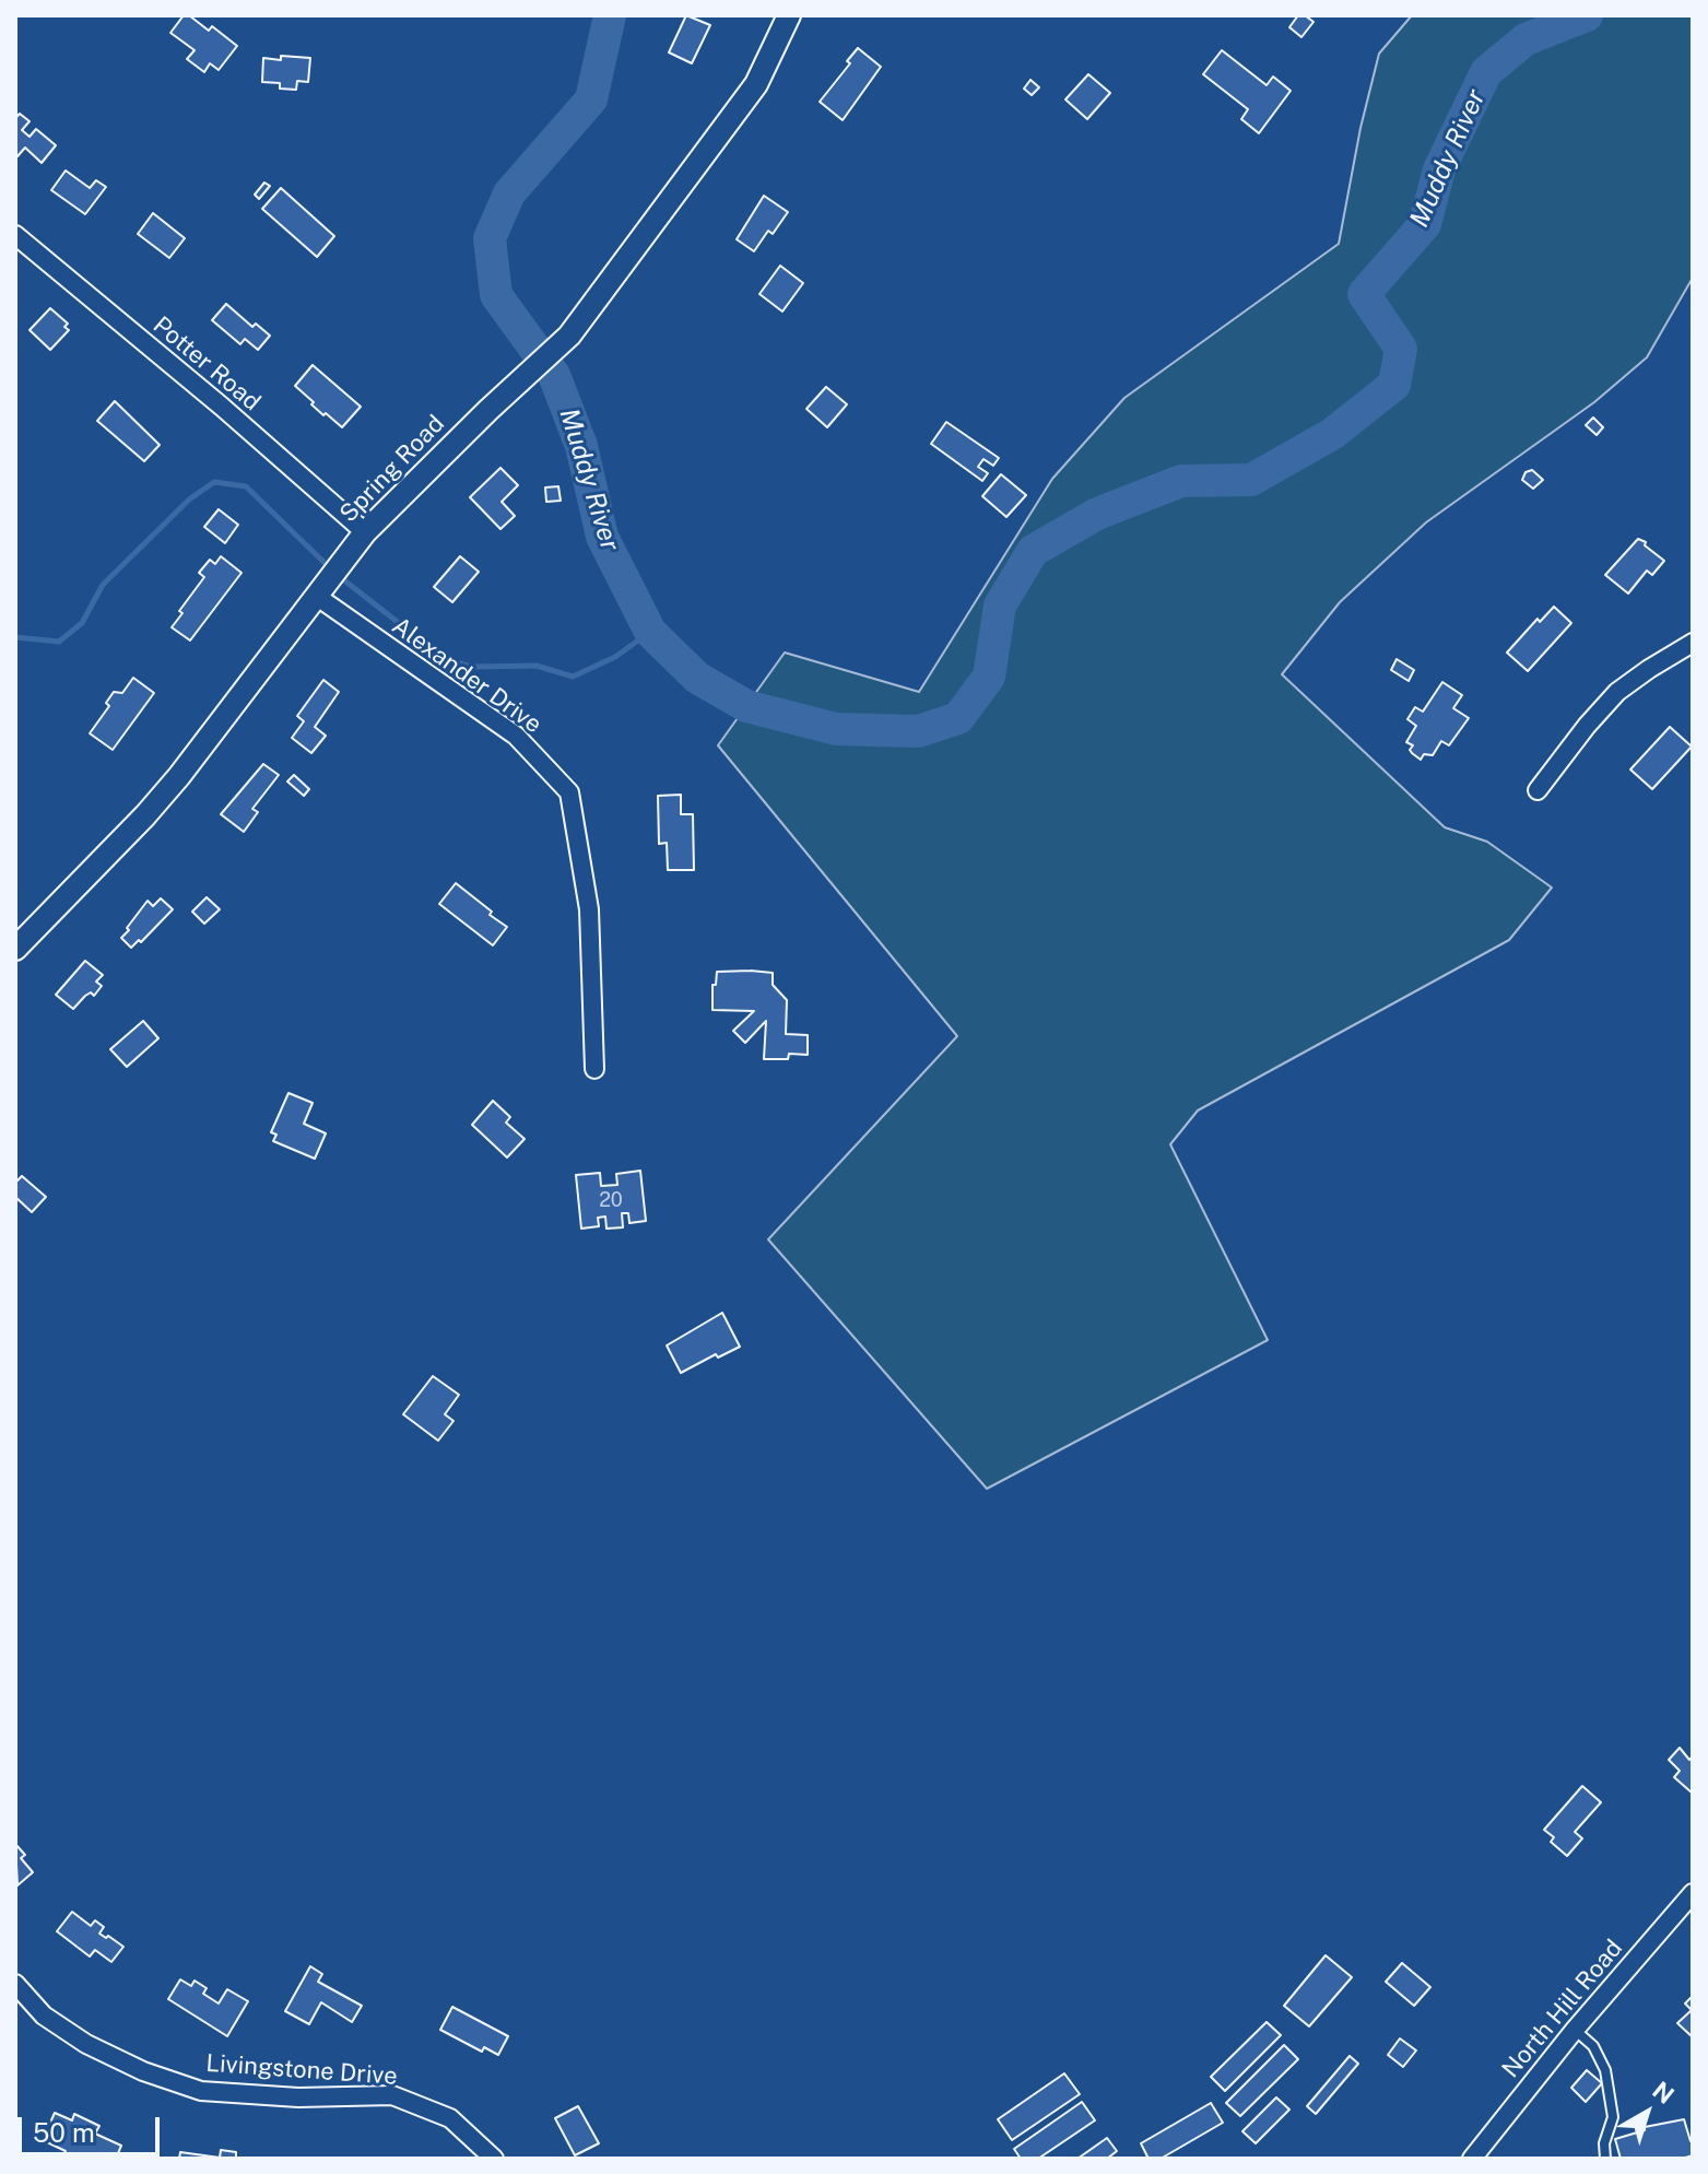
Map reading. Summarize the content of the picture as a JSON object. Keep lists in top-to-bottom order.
{
  "streets": {
    "street": [
      "Potter Road",
      "Spring Road",
      "Alexander Drive",
      "North Hill Road",
      "Livingstone Drive"
    ]
  },
  "crossings": [
    ["Potter Road", "Spring Road"],
    ["Spring Road", "Alexander Drive"]
  ],
  "water": ["Muddy River"],
  "house_numbers": ["20"],
  "scale_bar": "50 m",
  "north": "top right"
}
